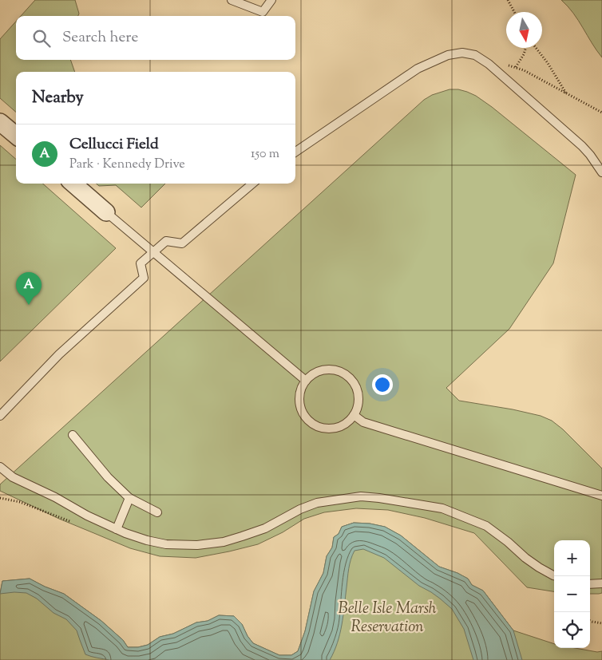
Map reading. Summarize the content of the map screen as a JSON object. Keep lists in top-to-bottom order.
{
  "parks": ["Belle Isle Marsh Reservation"],
  "north": "bottom",
  "page": {
    "search": "Search here",
    "heading": "Nearby",
    "list": [
      {
        "mark": "A",
        "name": "Cellucci Field",
        "note": "Park · Kennedy Drive",
        "value": "150 m"
      }
    ],
    "pins": "A",
    "map_buttons": ["+", "−"]
  }
}
